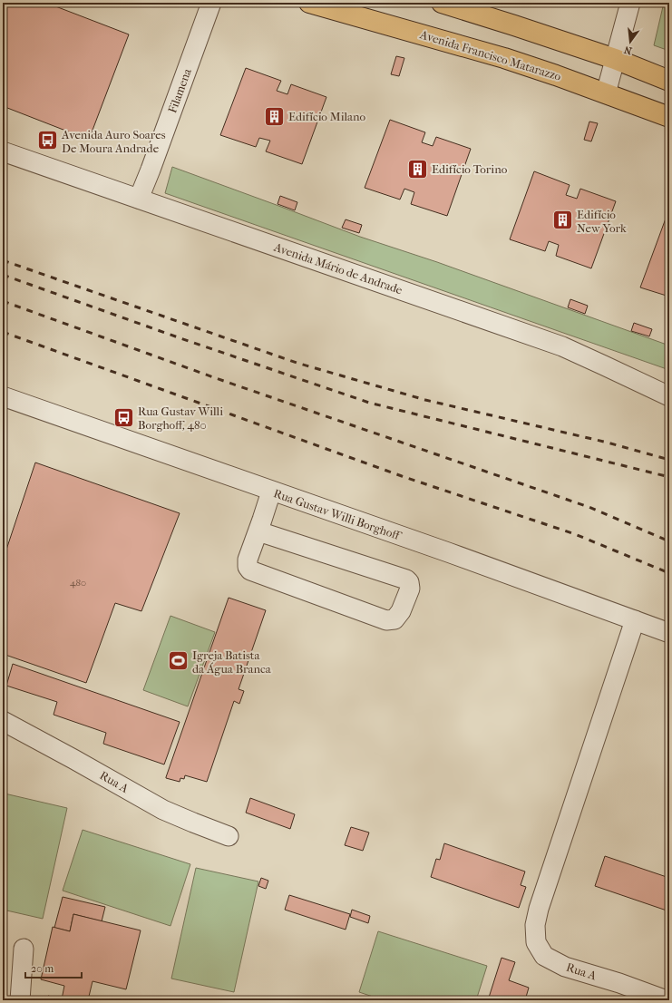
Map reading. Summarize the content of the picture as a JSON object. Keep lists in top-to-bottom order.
{
  "streets": {
    "main road": ["Avenida Francisco Matarazzo"],
    "street": [
      "Filamena",
      "Avenida Mário de Andrade",
      "Rua Gustav Willi Borghoff",
      "Rua A"
    ]
  },
  "crossings": [
    ["Filamena", "Avenida Mário de Andrade"],
    ["Rua Gustav Willi Borghoff", "Rua A"]
  ],
  "places": {
    "building": ["Edifício Milano", "Edifício Torino", "Edifício New York"],
    "bus stop": ["Avenida Auro Soares De Moura Andrade", "Rua Gustav Willi Borghoff, 480"],
    "sports": ["Igreja Batista da Água Branca"]
  },
  "house_numbers": ["480"],
  "scale_bar": "20 m",
  "north": "bottom"
}
